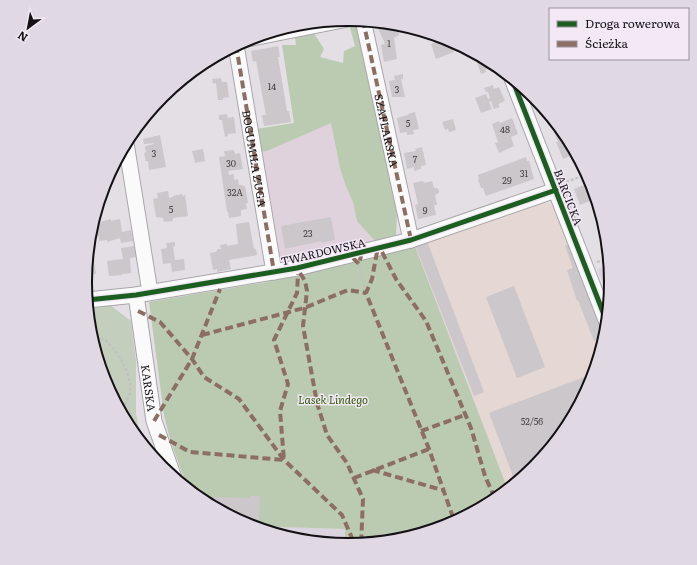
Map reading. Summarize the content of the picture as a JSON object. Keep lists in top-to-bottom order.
{
  "streets": {
    "street": [
      "SZAFLARSKA",
      "BOGUMIŁA ZUGA",
      "BARCICKA",
      "TWARDOWSKA",
      "KARSKA"
    ]
  },
  "crossings": [
    ["SZAFLARSKA", "TWARDOWSKA"],
    ["BOGUMIŁA ZUGA", "TWARDOWSKA"],
    ["BARCICKA", "TWARDOWSKA"],
    ["TWARDOWSKA", "KARSKA"]
  ],
  "parks": ["Lasek Lindego"],
  "house_numbers": [
    "1",
    "14",
    "3",
    "5",
    "48",
    "3",
    "7",
    "30",
    "31",
    "29",
    "32A",
    "5",
    "9",
    "23",
    "52/56"
  ],
  "legend": ["Droga rowerowa", "Ścieżka"],
  "north": "bottom left"
}
